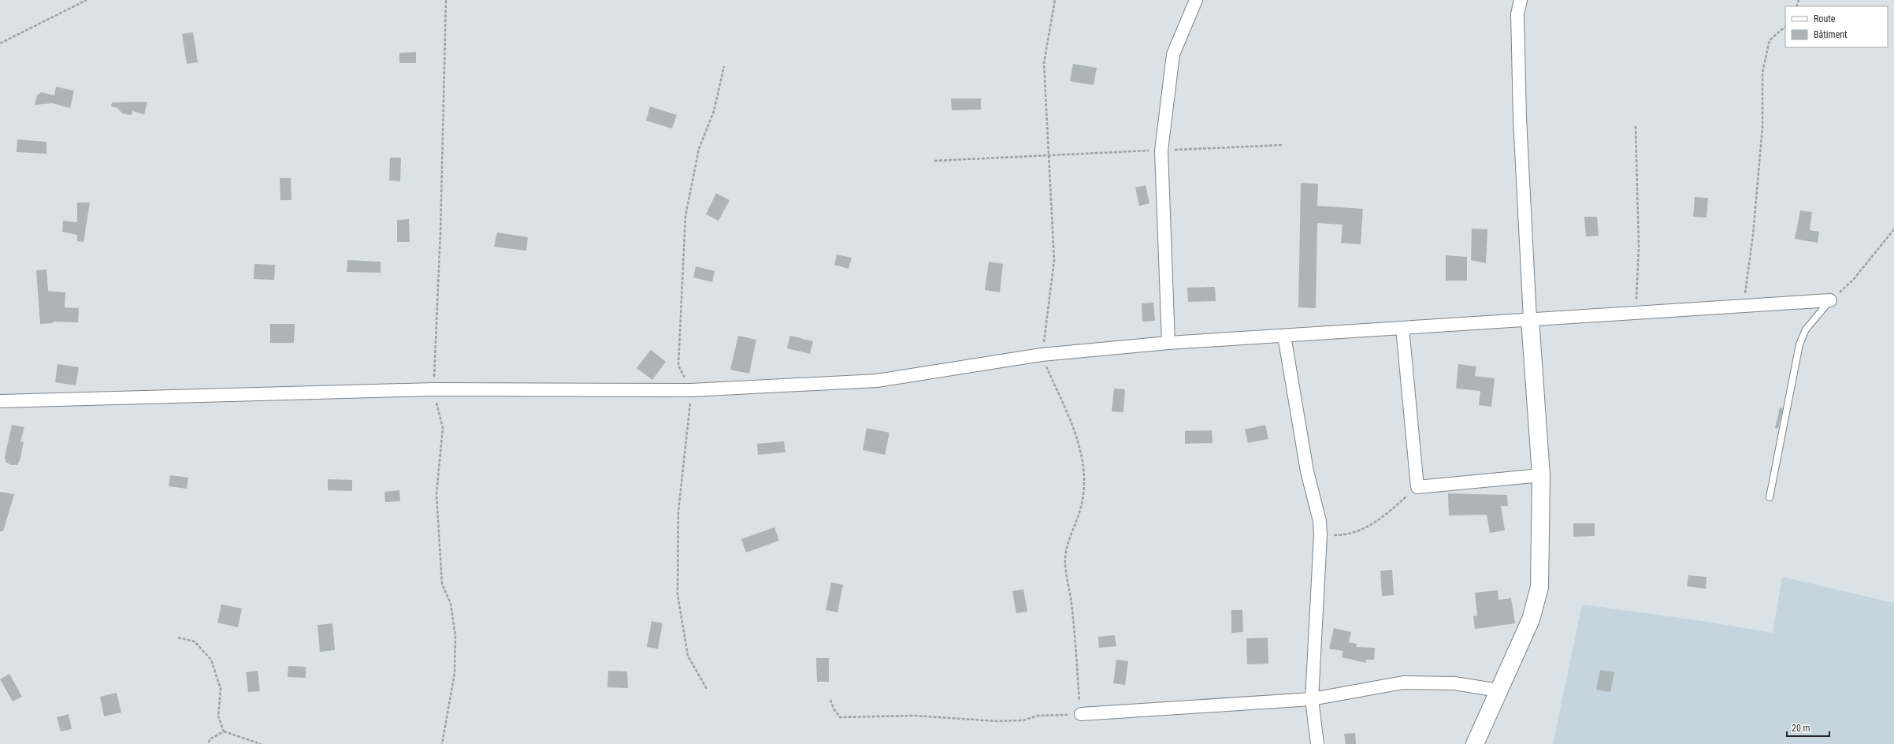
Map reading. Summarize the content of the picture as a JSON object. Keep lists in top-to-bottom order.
{
  "legend": ["Route", "Bâtiment"],
  "scale_bar": "20 m"
}
